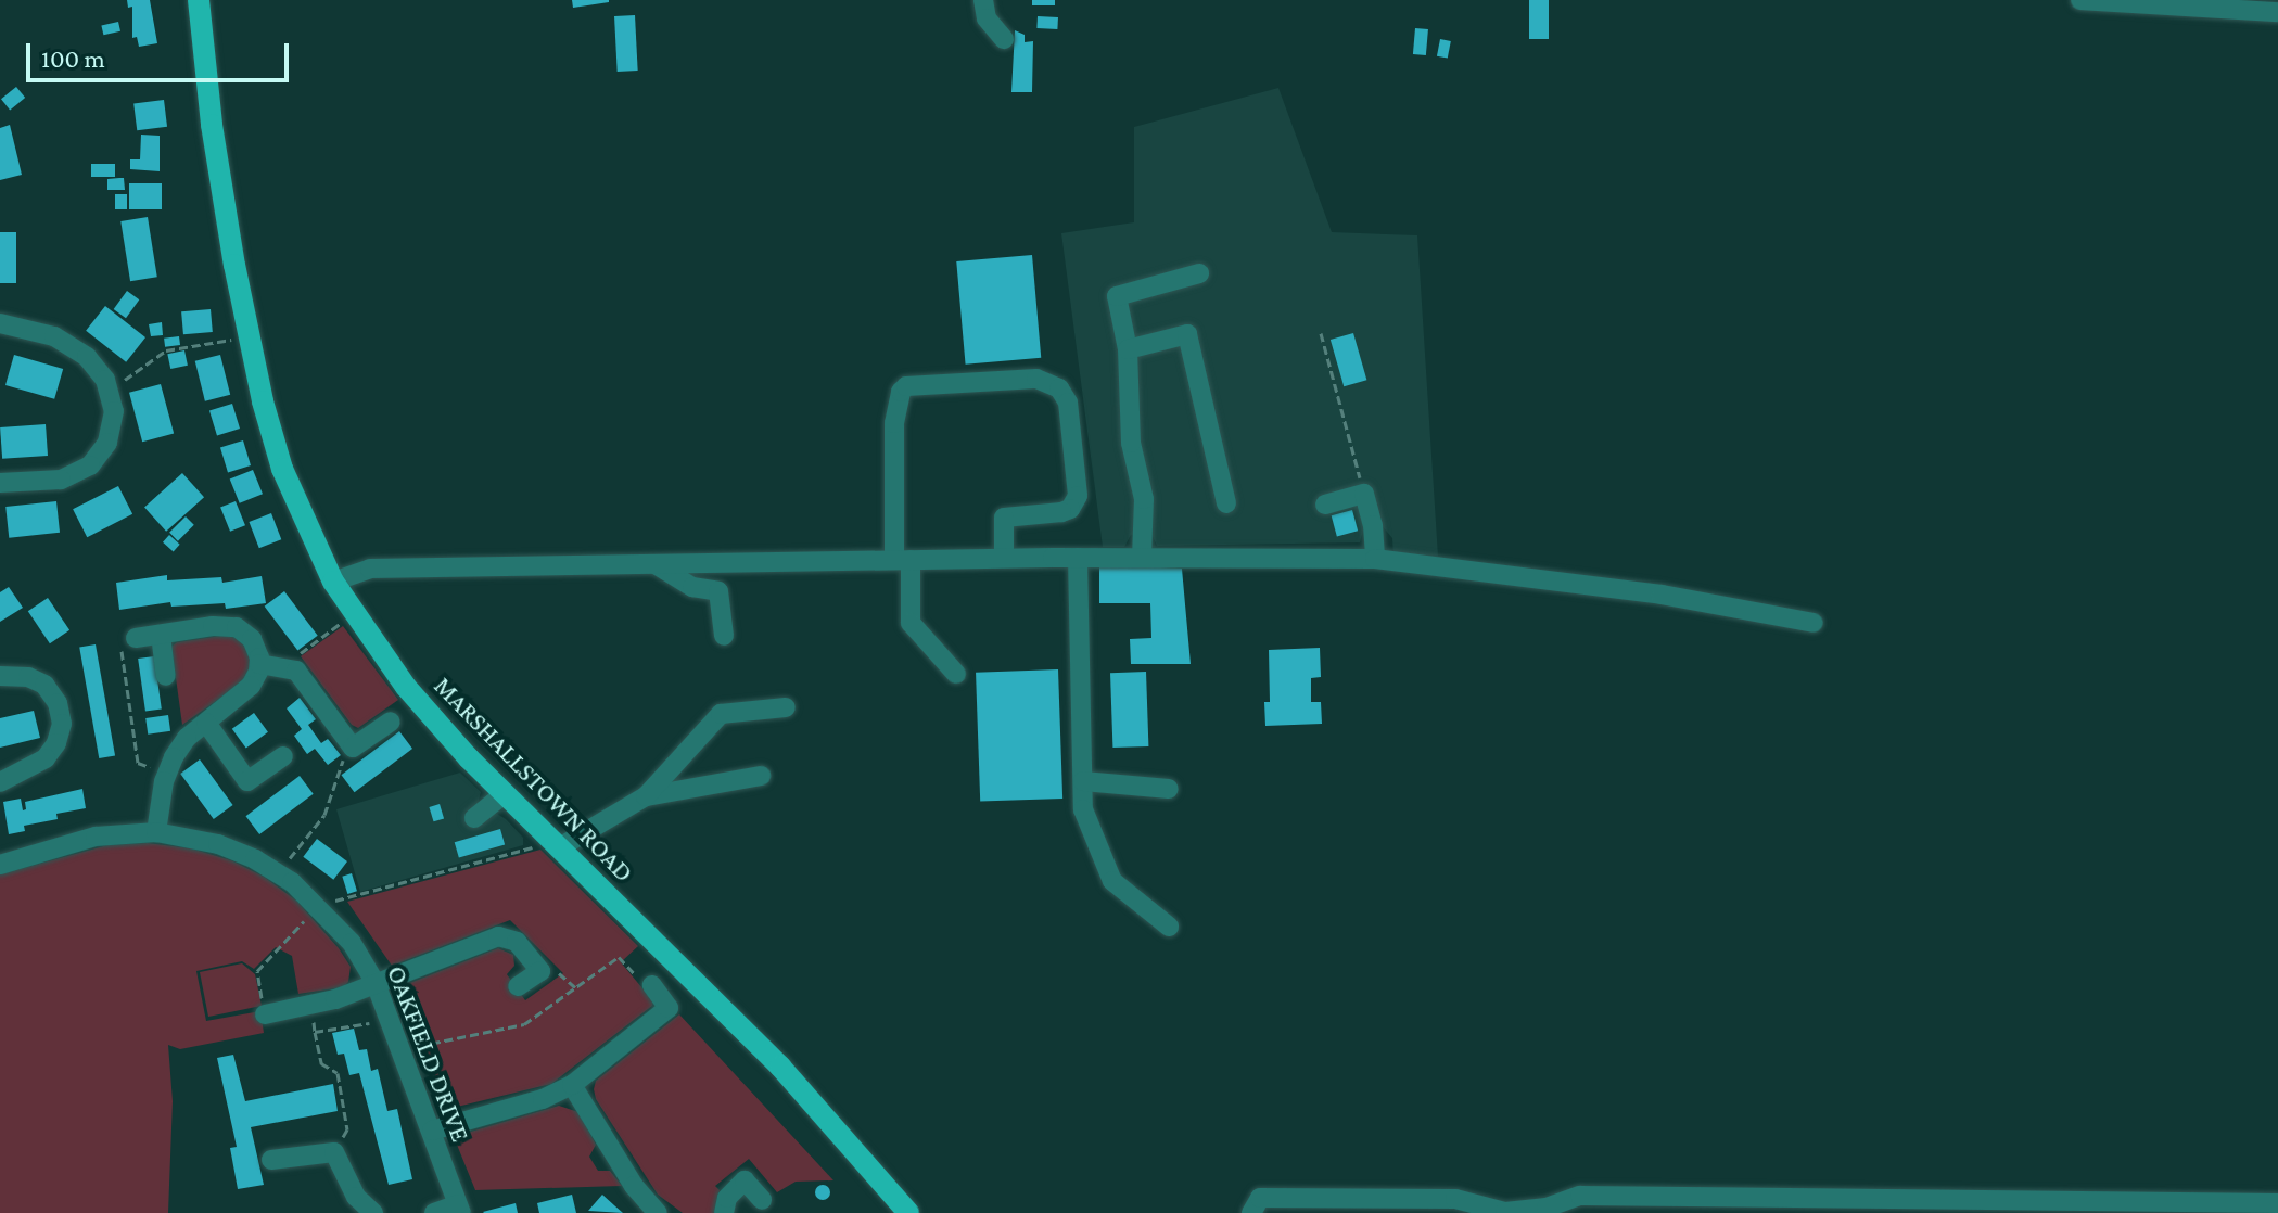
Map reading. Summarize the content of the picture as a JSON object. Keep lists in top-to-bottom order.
{
  "streets": {
    "main road": ["MARSHALLSTOWN ROAD"],
    "street": ["OAKFIELD DRIVE"]
  },
  "scale_bar": "100 m"
}
